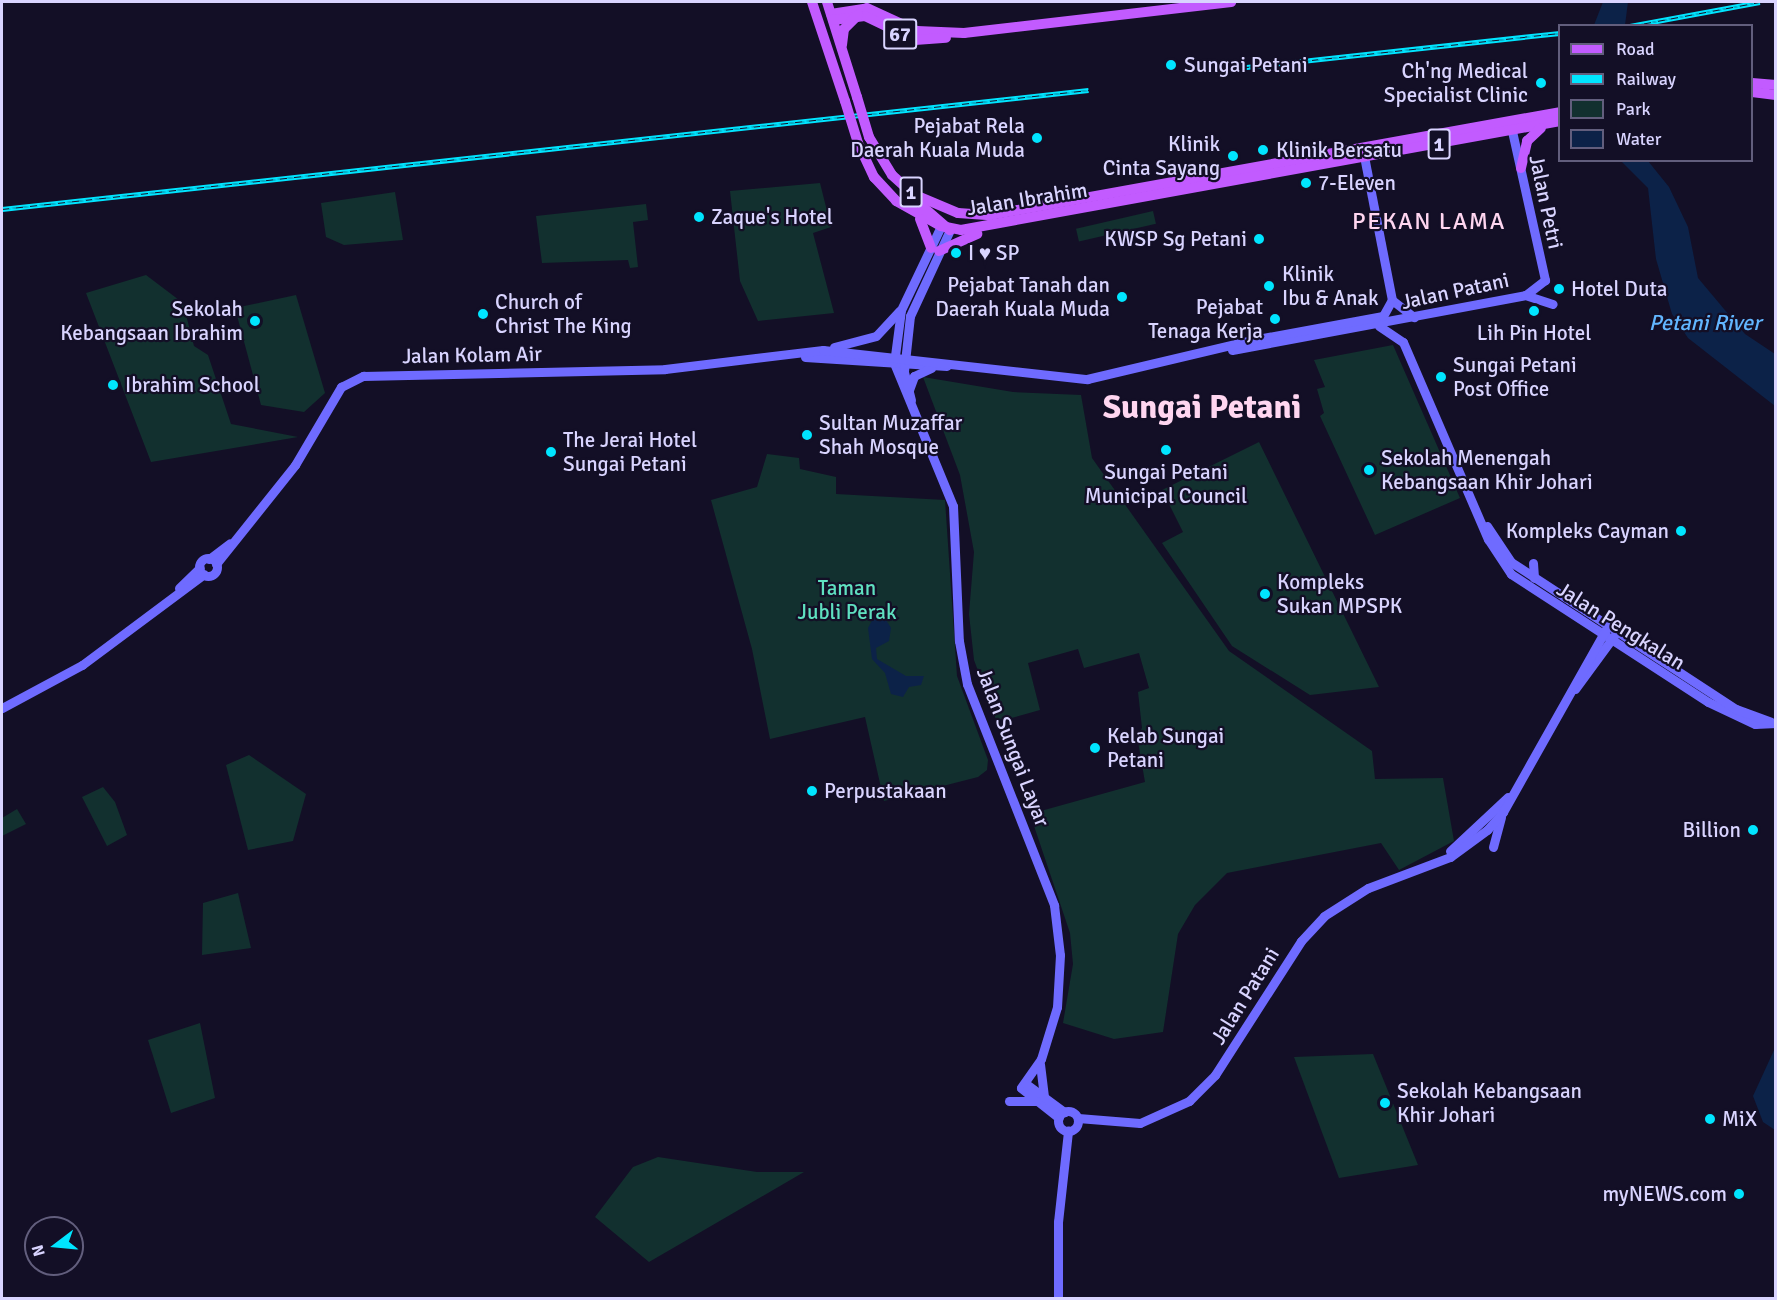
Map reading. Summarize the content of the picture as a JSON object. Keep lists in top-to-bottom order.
{
  "streets": {
    "main road": [
      "67",
      "1",
      "Jalan Ibrahim",
      "Jalan Petri",
      "Jalan Patani",
      "Jalan Kolam Air",
      "Jalan Pengkalan",
      "Jalan Sungai Layar"
    ]
  },
  "crossings": [
    ["67", "1"],
    ["1", "Jalan Ibrahim"],
    ["Jalan Ibrahim", "Jalan Petri"],
    ["Jalan Ibrahim", "Jalan Sungai Layar"],
    ["Jalan Petri", "Jalan Patani"],
    ["Jalan Patani", "Jalan Kolam Air"],
    ["Jalan Patani", "Jalan Pengkalan"],
    ["Jalan Patani", "Jalan Sungai Layar"],
    ["Jalan Kolam Air", "Jalan Sungai Layar"]
  ],
  "districts": ["PEKAN LAMA", "Sungai Petani"],
  "water": ["Petani River"],
  "parks": ["Taman Jubli Perak"],
  "places": [
    "Sungai Petani",
    "Ch'ng Medical Specialist Clinic",
    "Pejabat Rela Daerah Kuala Muda",
    "Klinik Bersatu",
    "Klinik Cinta Sayang",
    "7-Eleven",
    "Zaque's Hotel",
    "KWSP Sg Petani",
    "I ♥ SP",
    "Klinik Ibu & Anak",
    "Hotel Duta",
    "Pejabat Tanah dan Daerah Kuala Muda",
    "Lih Pin Hotel",
    "Church of Christ The King",
    "Pejabat Tenaga Kerja",
    "Sekolah Kebangsaan Ibrahim",
    "Sungai Petani Post Office",
    "Ibrahim School",
    "Sultan Muzaffar Shah Mosque",
    "Sungai Petani Municipal Council",
    "The Jerai Hotel Sungai Petani",
    "Sekolah Menengah Kebangsaan Khir Johari",
    "Kompleks Cayman",
    "Kompleks Sukan MPSPK",
    "Kelab Sungai Petani",
    "Perpustakaan",
    "Billion",
    "Sekolah Kebangsaan Khir Johari",
    "MiX",
    "myNEWS.com"
  ],
  "legend": [
    "Road",
    "Railway",
    "Park",
    "Water"
  ],
  "north": "left"
}
